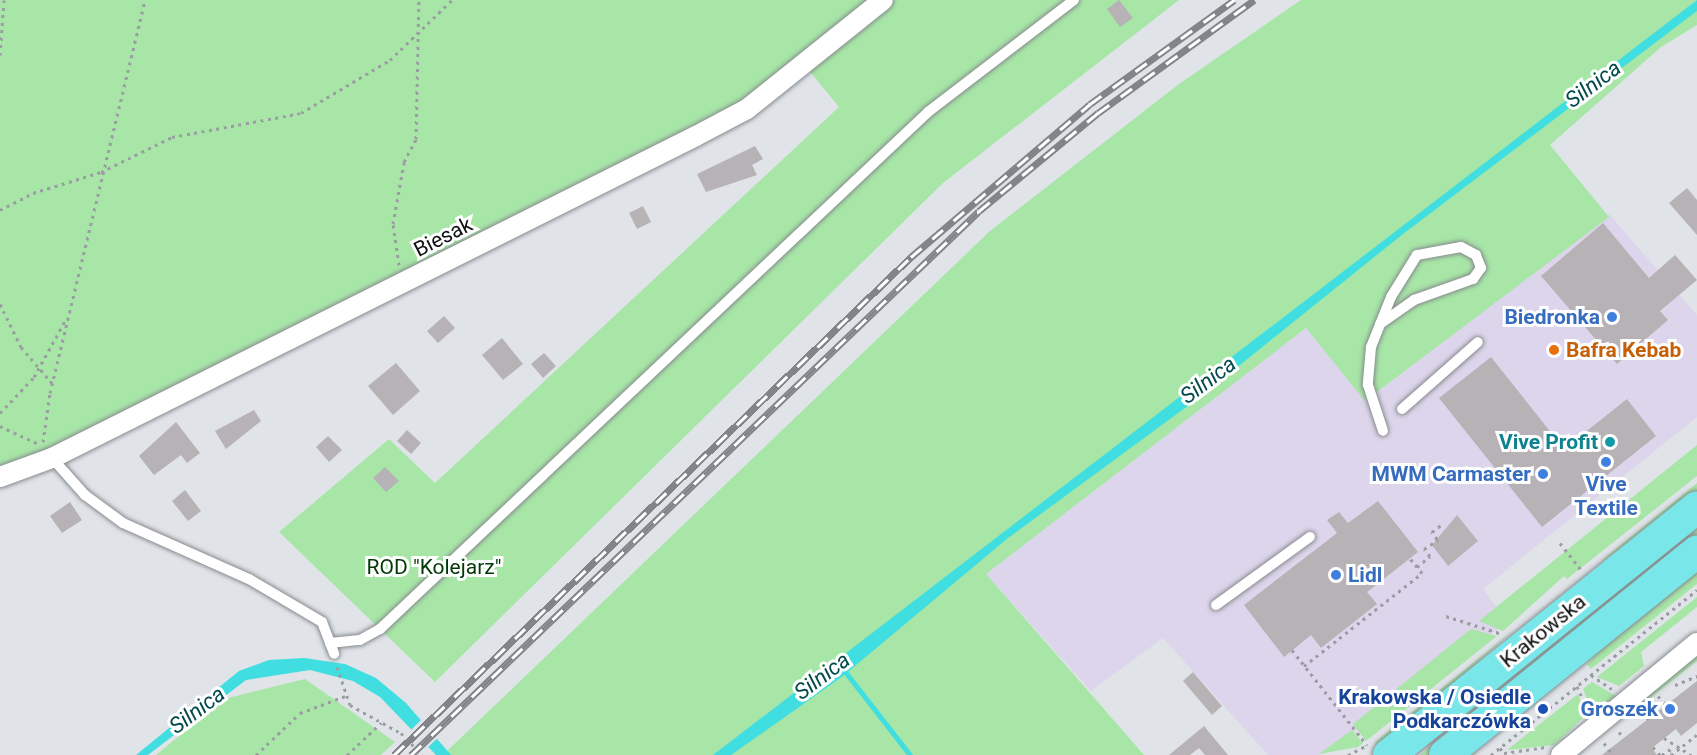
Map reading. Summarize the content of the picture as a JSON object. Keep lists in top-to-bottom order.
{
  "streets": {
    "main road": ["Krakowska"],
    "street": ["Biesak"]
  },
  "water": ["Silnica"],
  "parks": ["ROD \"Kolejarz\""],
  "places": [
    "Biedronka",
    "Bafra Kebab",
    "Vive Profit",
    "Vive Textile",
    "MWM Carmaster",
    "Lidl",
    "Krakowska / Osiedle Podkarczówka",
    "Groszek"
  ]
}
